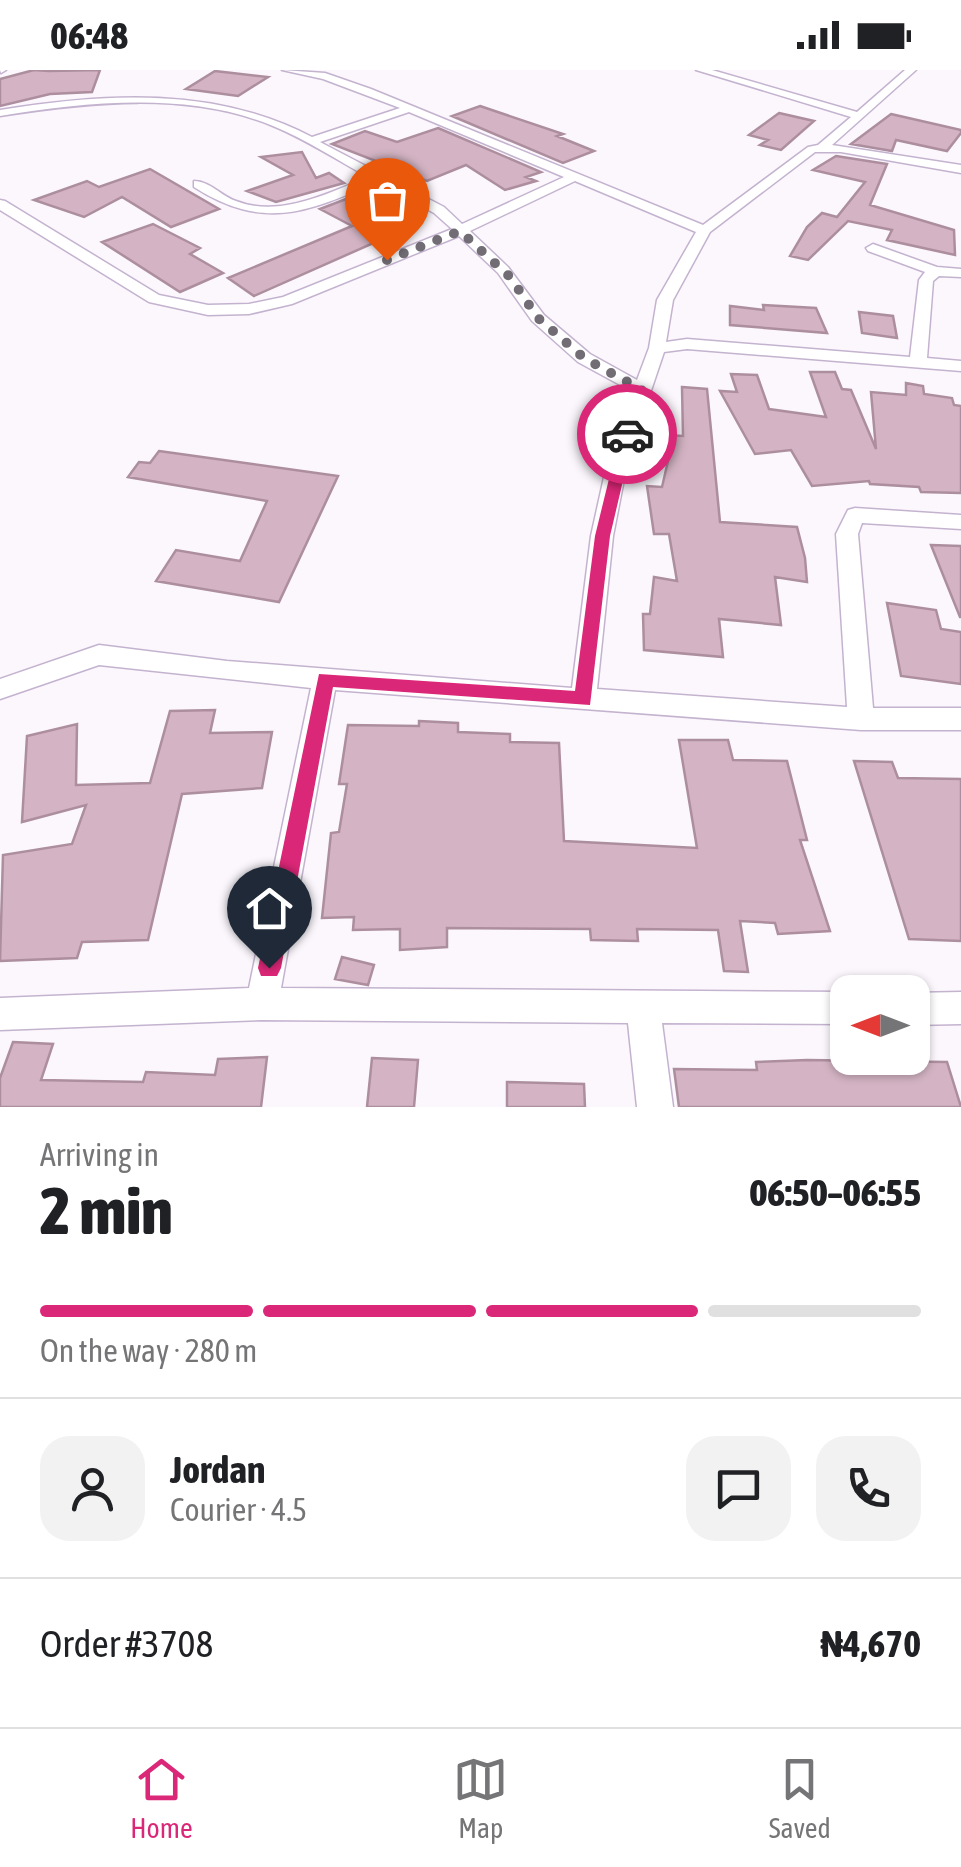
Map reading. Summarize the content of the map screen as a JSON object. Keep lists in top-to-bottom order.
{
  "north": "left",
  "page": {
    "status": "06:48",
    "heading": ["2 min", "Arriving in", "06:50–06:55"],
    "panel": [
      "Jordan",
      "Courier · 4.5",
      "Order #3708",
      "₦4,670"
    ],
    "bar": "On the way · 280 m",
    "tabs": ["Home", "Map", "Saved"]
  }
}
